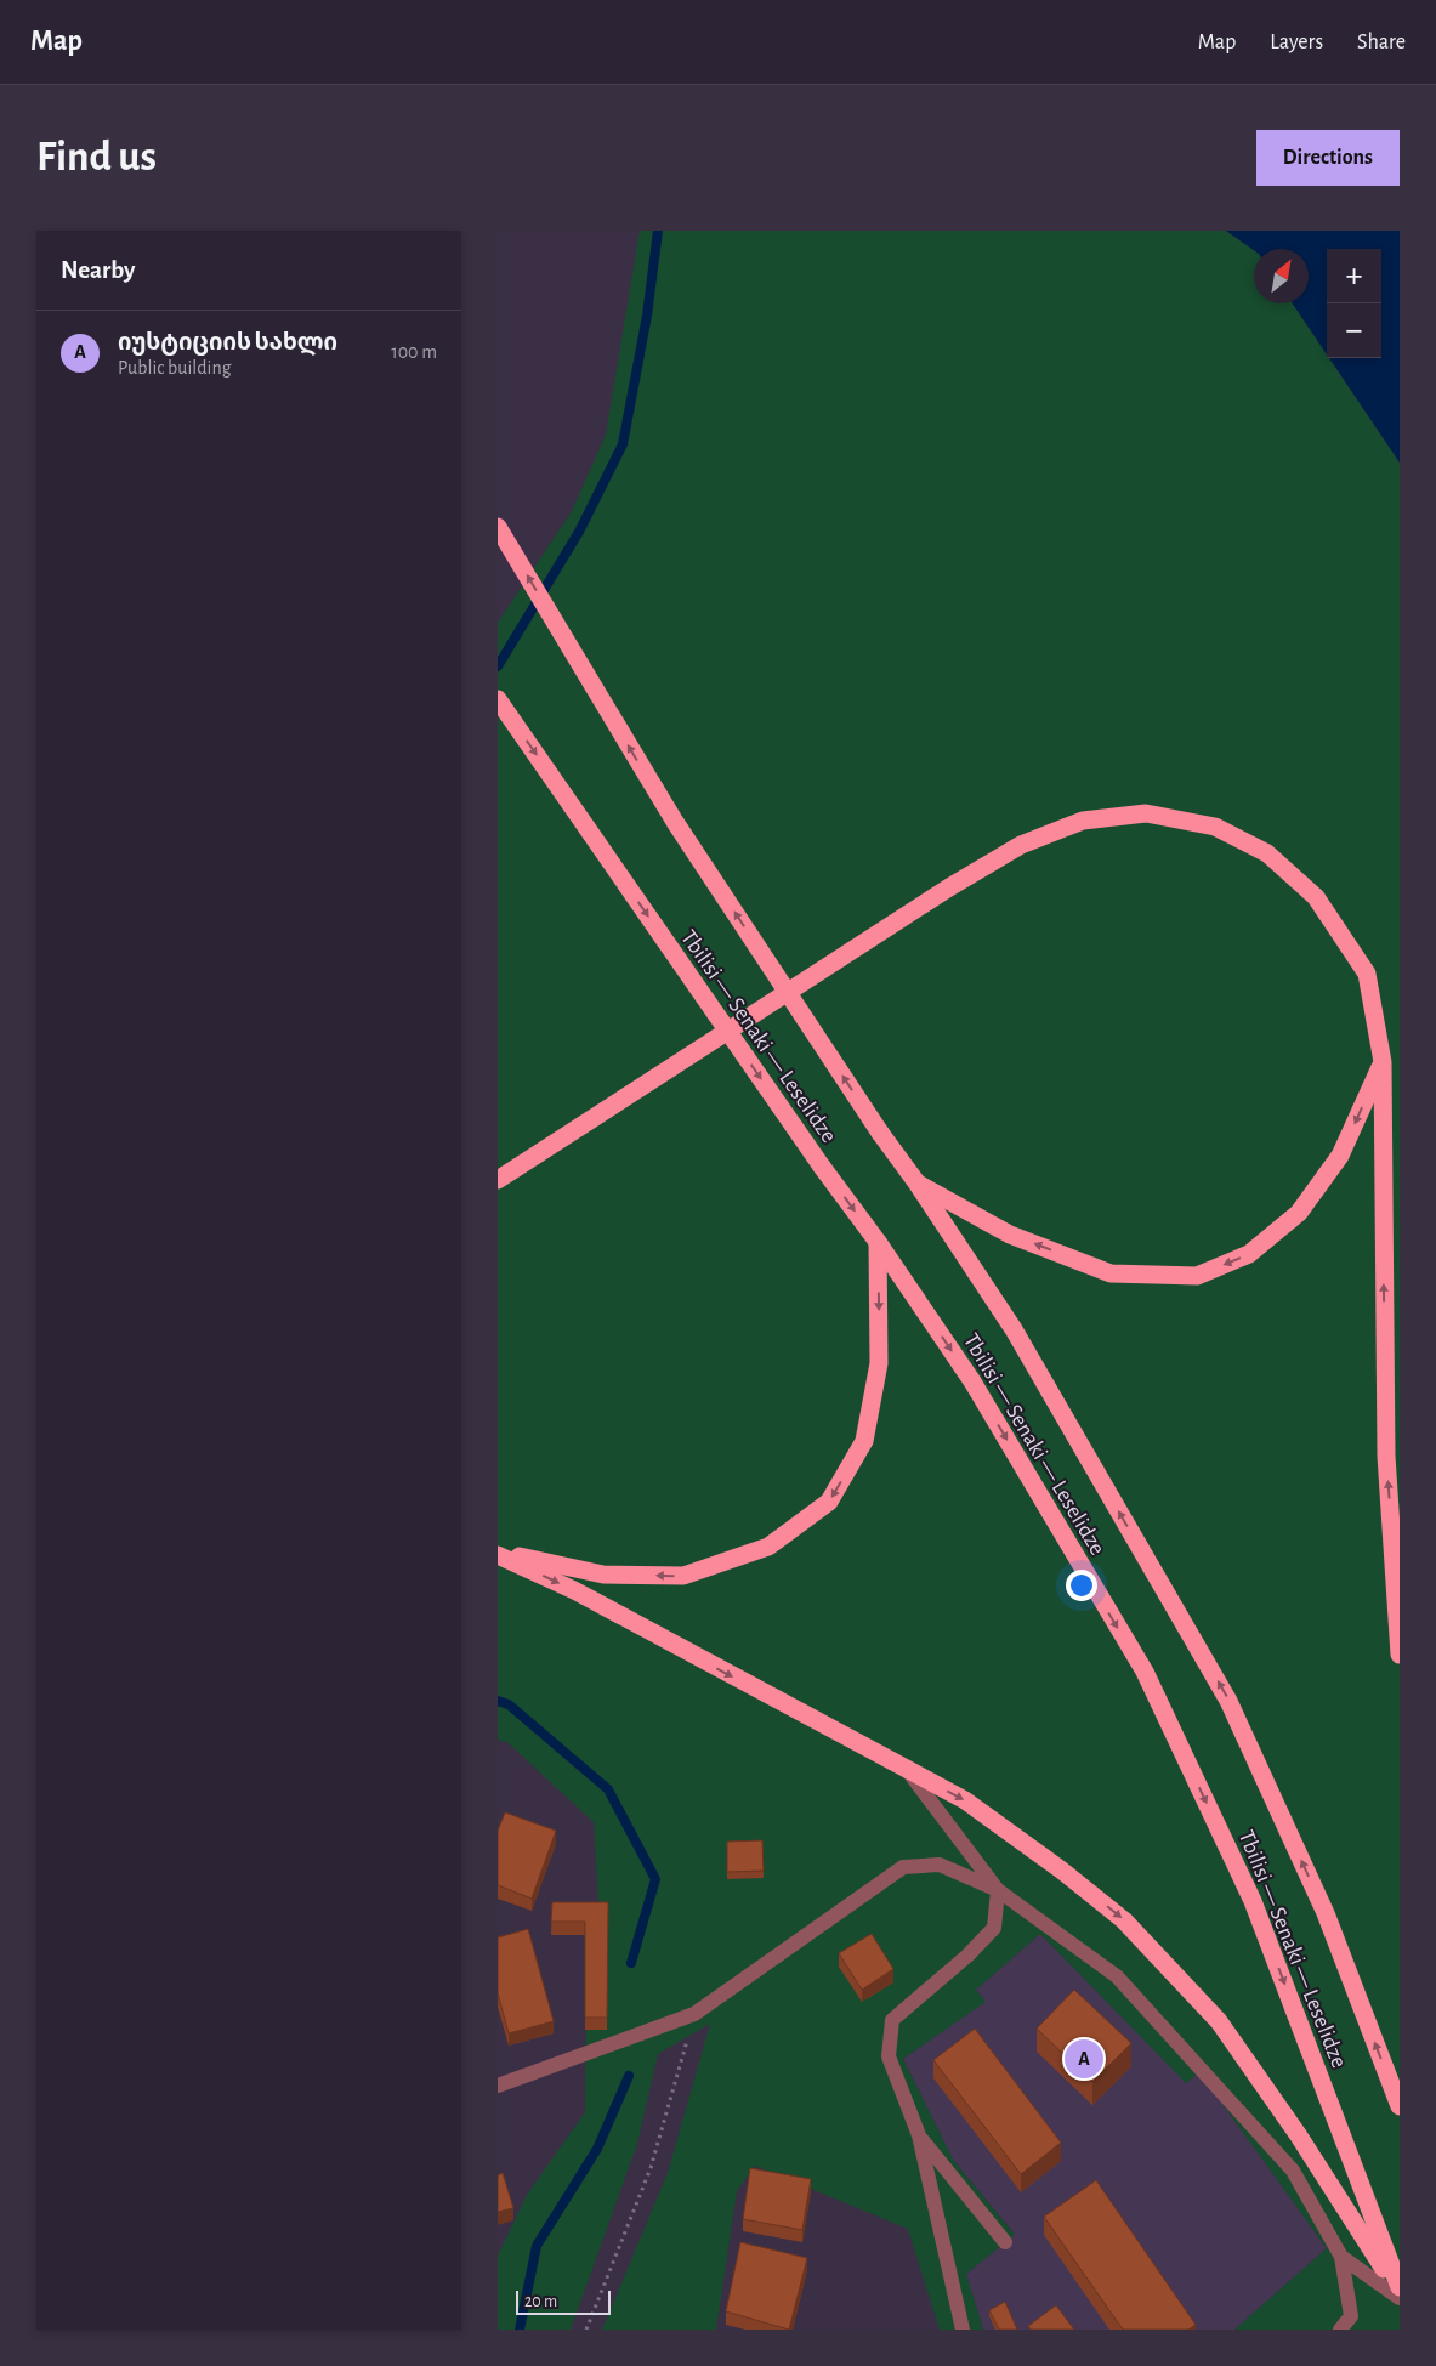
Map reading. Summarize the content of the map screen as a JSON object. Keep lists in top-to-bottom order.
{
  "streets": {
    "highway": ["Tbilisi — Senaki — Leselidze"]
  },
  "scale_bar": "20 m",
  "north": "top right",
  "page": {
    "header": "Map",
    "nav": ["Map", "Layers", "Share"],
    "buttons": "Directions",
    "title": "Find us",
    "heading": "Nearby",
    "map_buttons": ["+", "−"],
    "list": [
      {
        "mark": "A",
        "name": "იუსტიციის სახლი",
        "note": "Public building",
        "value": "100 m"
      }
    ],
    "pins": "A",
    "scale": "20 m"
  }
}
